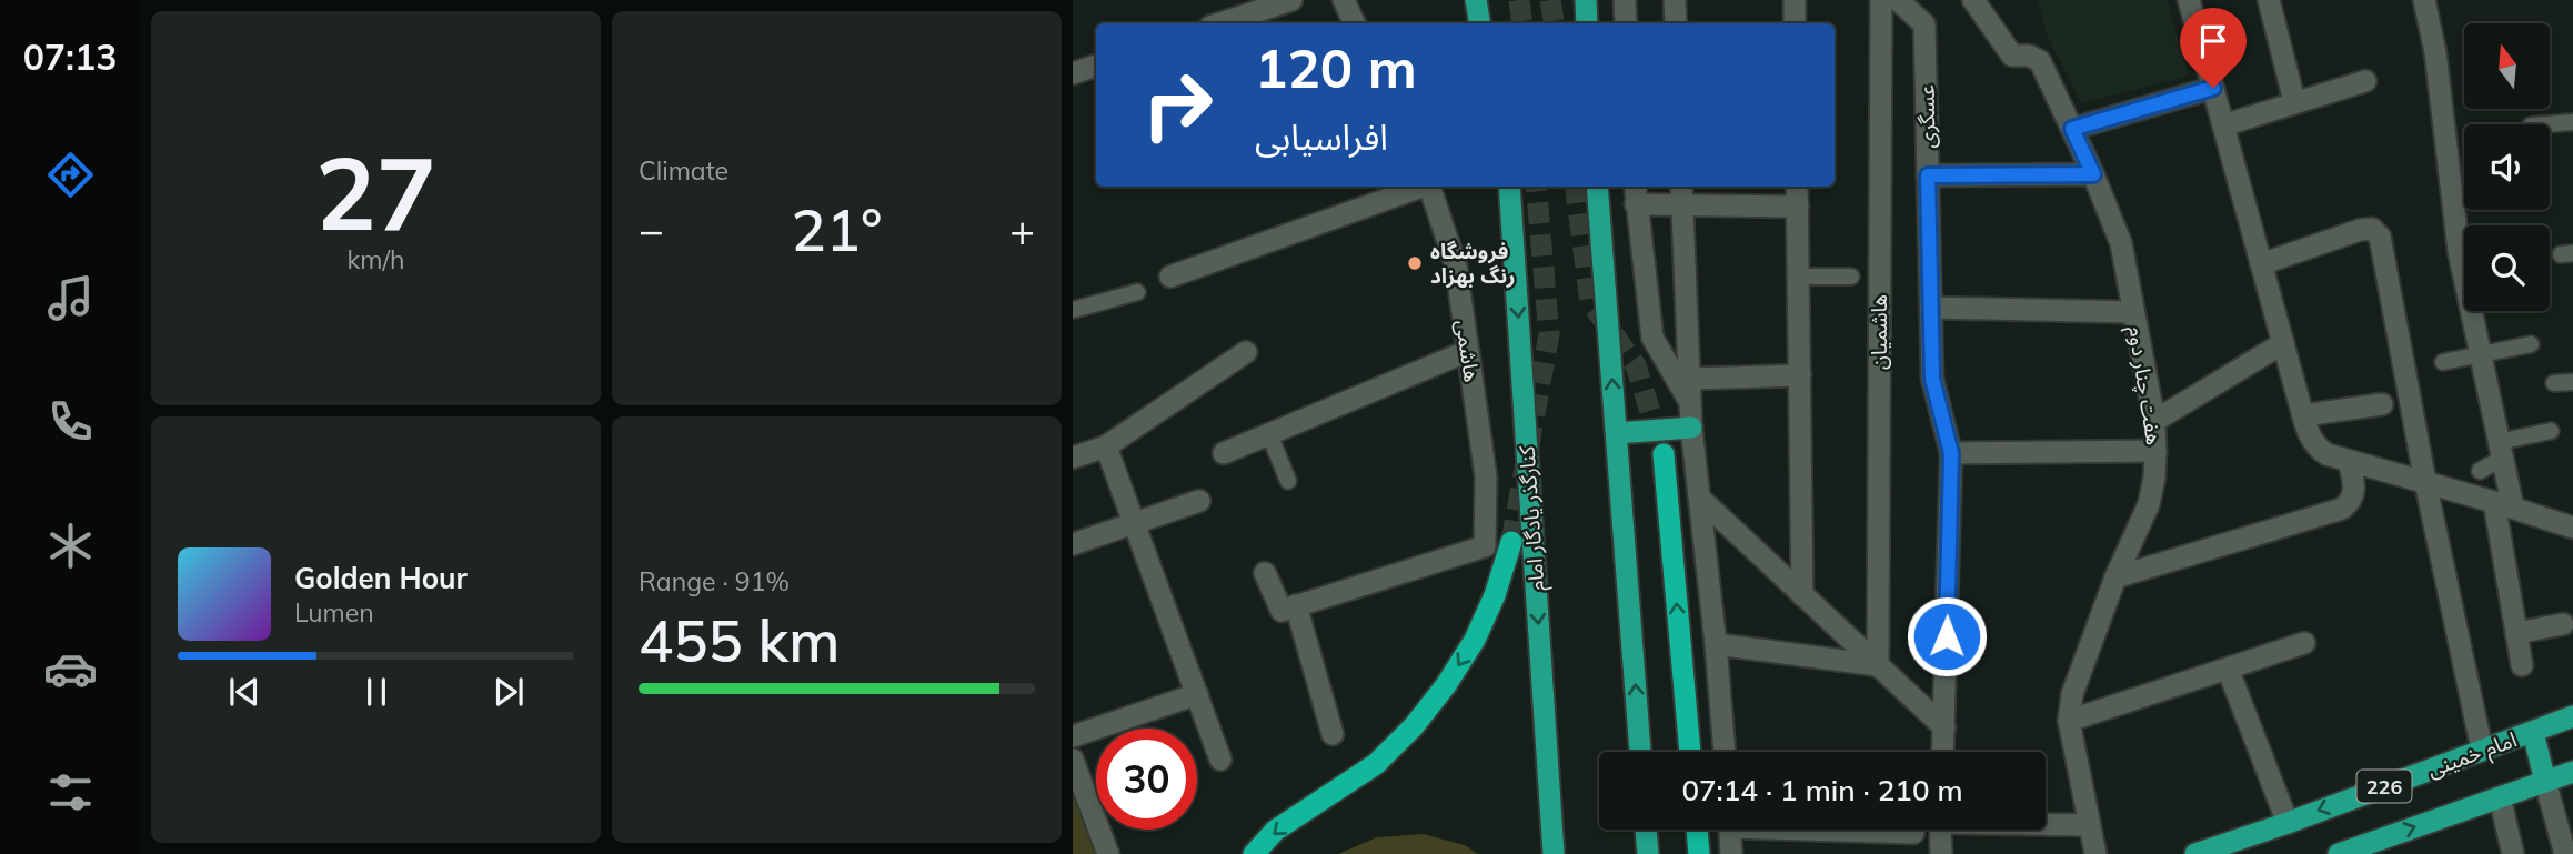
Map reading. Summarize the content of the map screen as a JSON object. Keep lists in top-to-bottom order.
{
  "streets": {
    "main road": ["کنارگذر یادگار امام", "امام خمینی", "226"],
    "street": [
      "عسگری",
      "هاشمیان",
      "هاشمی",
      "هفت چنار دوم"
    ]
  },
  "places": ["فروشگاه رنگ بهزاد"],
  "north": "top",
  "page": {
    "tabs": "07:13",
    "tile": [
      ["27", "km/h"],
      "Climate",
      ["Range · 91%", "455 km"]
    ],
    "turn": ["120 m", "افراسیابی"],
    "heat": ["−", "21°", "+"],
    "song": ["Golden Hour", "Lumen"],
    "limit": "30",
    "trip": "07:14 · 1 min · 210 m"
  }
}
